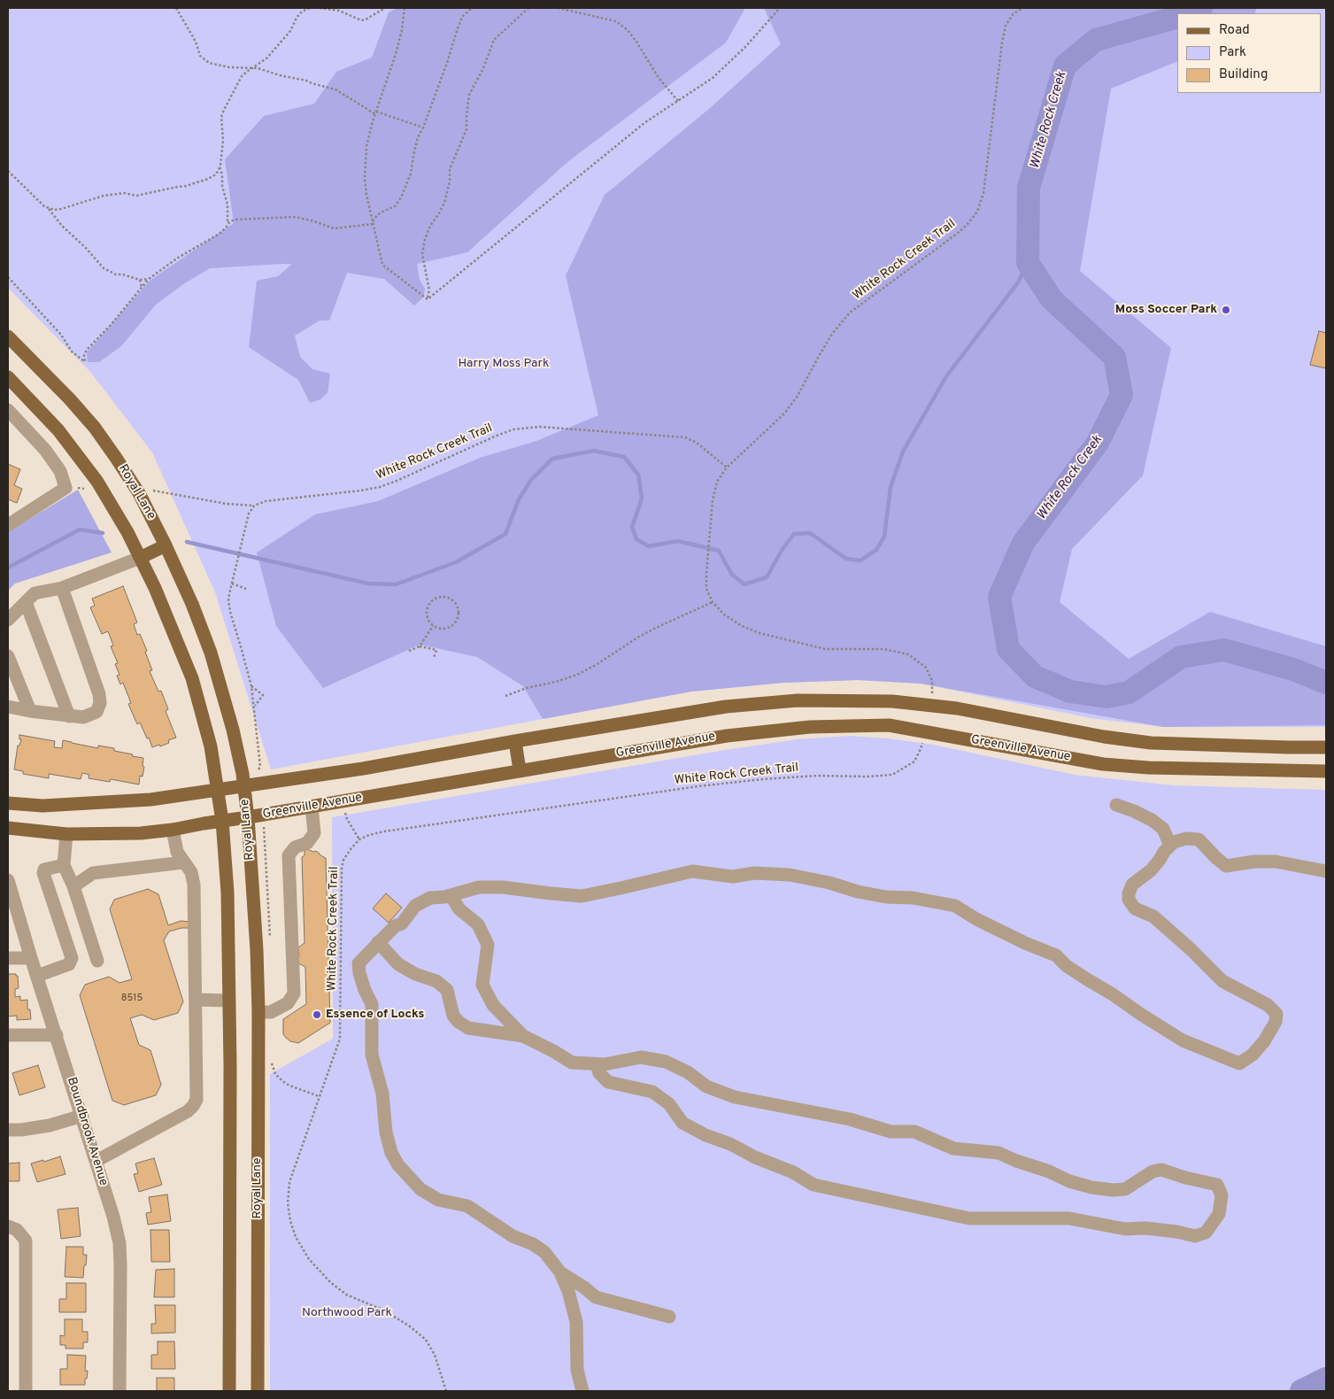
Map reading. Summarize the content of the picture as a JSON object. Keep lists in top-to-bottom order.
{
  "streets": {
    "main road": ["Royal Lane", "Greenville Avenue"],
    "street": ["Boundbrook Avenue"],
    "path": ["White Rock Creek Trail"]
  },
  "crossings": [
    ["Royal Lane", "Greenville Avenue"]
  ],
  "water": ["White Rock Creek"],
  "parks": ["Harry Moss Park", "Northwood Park"],
  "places": ["Moss Soccer Park", "Essence of Locks"],
  "house_numbers": ["8515"],
  "legend": ["Road", "Park", "Building"]
}
